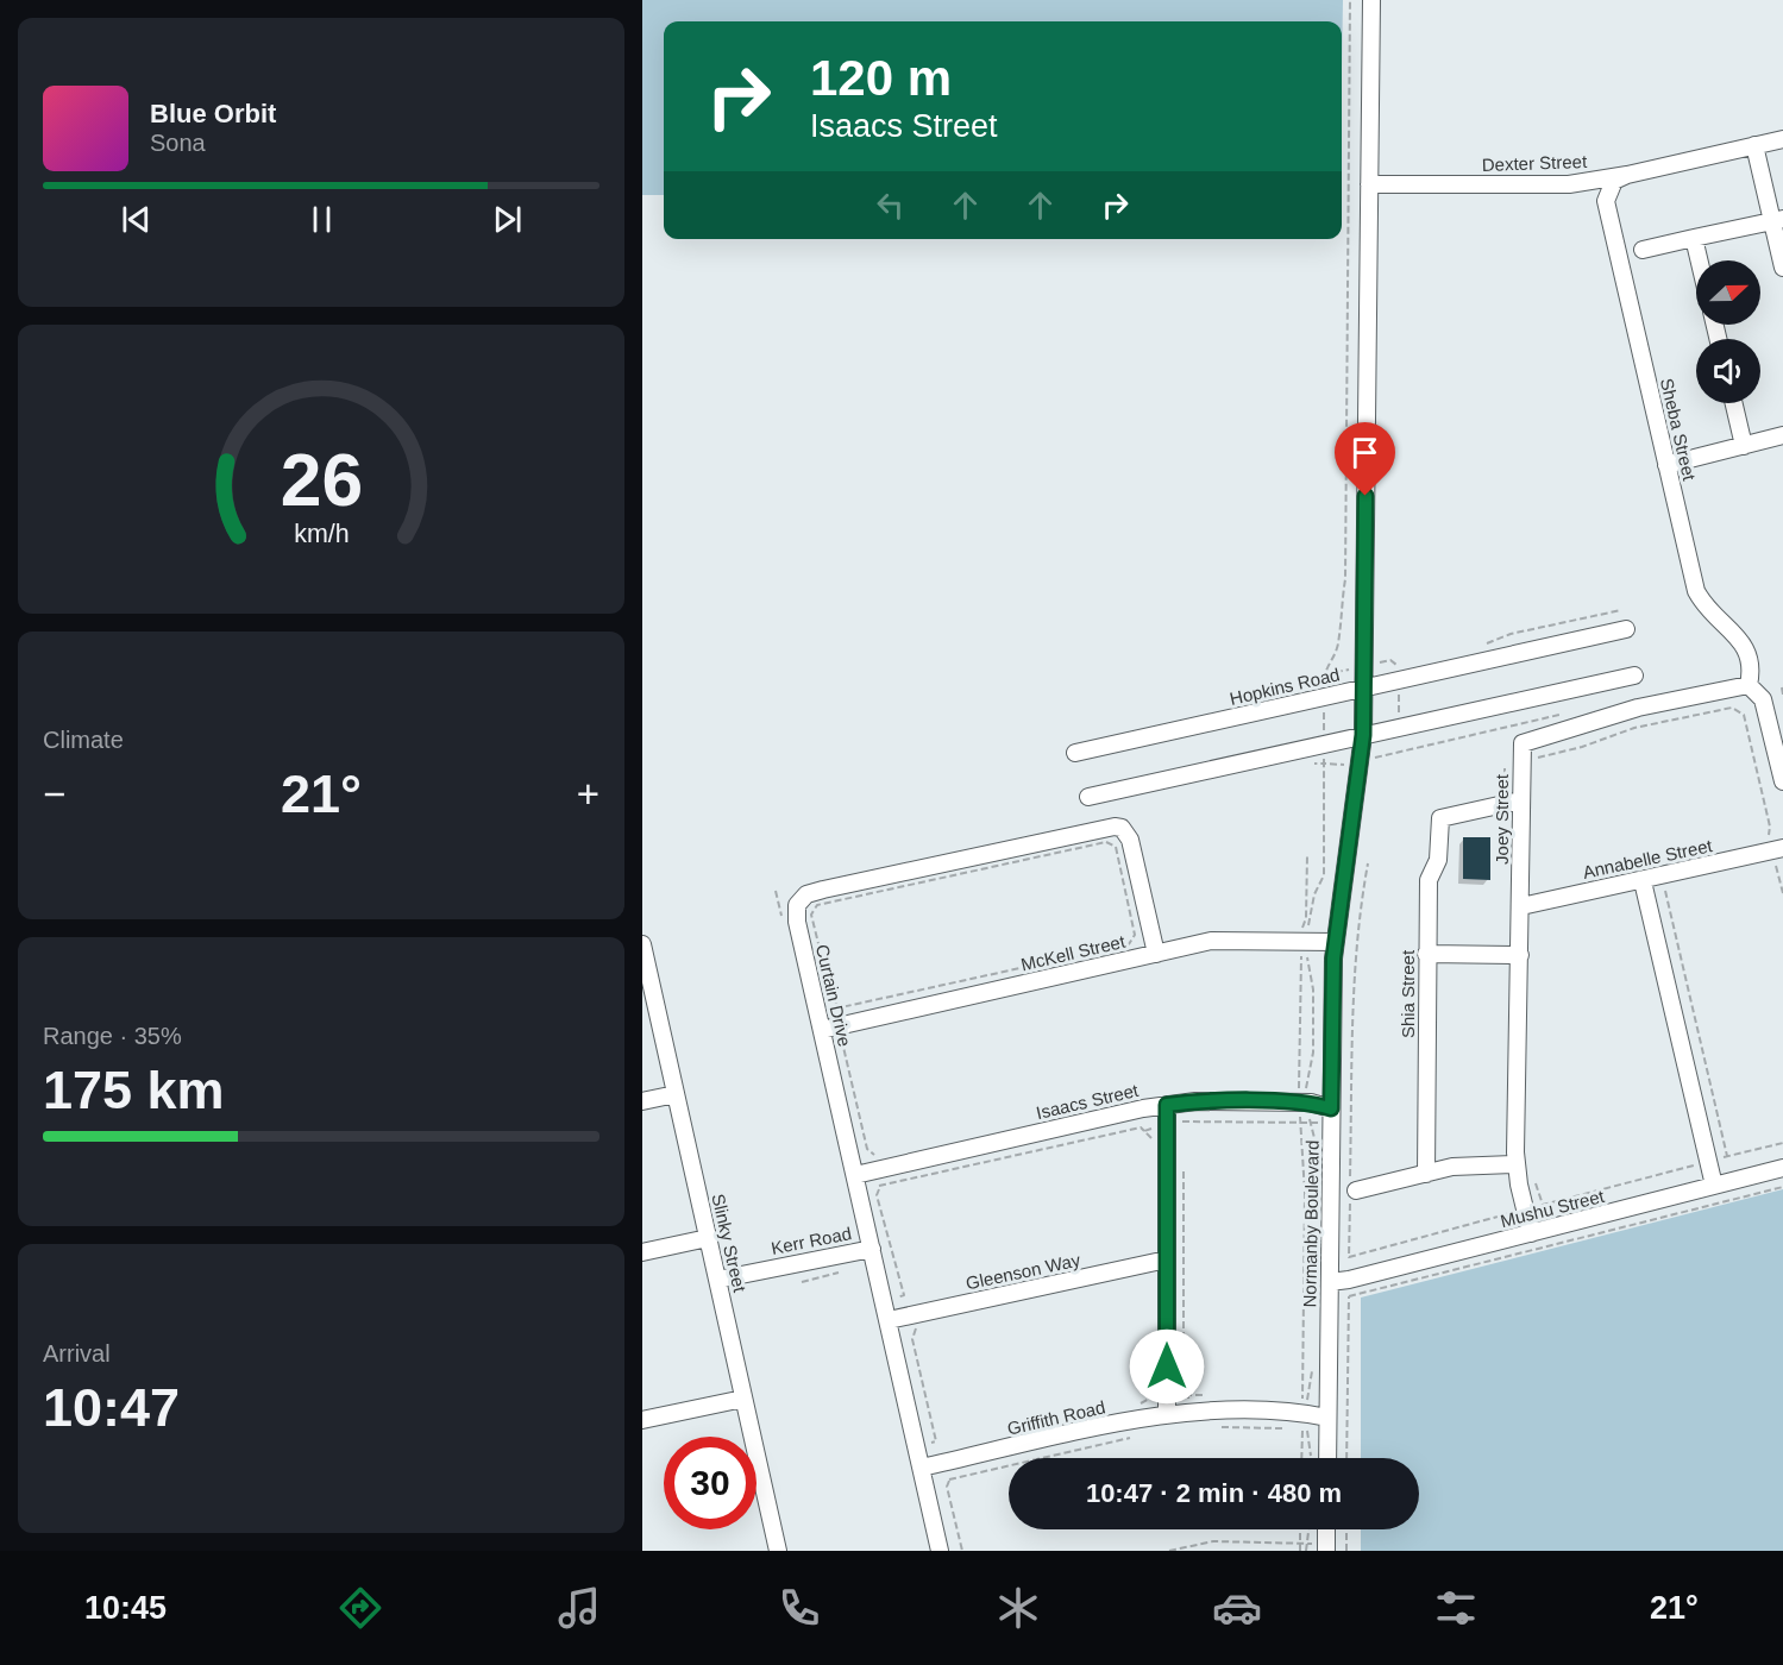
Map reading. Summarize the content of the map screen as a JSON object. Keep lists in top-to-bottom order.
{
  "streets": {
    "street": [
      "Dexter Street",
      "Sheba Street",
      "Hopkins Road",
      "Joey Street",
      "Annabelle Street",
      "McKell Street",
      "Shia Street",
      "Curtain Drive",
      "Isaacs Street",
      "Mushu Street",
      "Normanby Boulevard",
      "Kerr Road",
      "Slinky Street",
      "Gleenson Way",
      "Griffith Road"
    ]
  },
  "crossings": [
    ["Dexter Street", "Sheba Street"],
    ["Dexter Street", "Normanby Boulevard"],
    ["Sheba Street", "Joey Street"],
    ["Hopkins Road", "Normanby Boulevard"],
    ["Joey Street", "Annabelle Street"],
    ["Joey Street", "Shia Street"],
    ["Joey Street", "Mushu Street"],
    ["McKell Street", "Curtain Drive"],
    ["McKell Street", "Normanby Boulevard"],
    ["Curtain Drive", "Isaacs Street"],
    ["Curtain Drive", "Kerr Road"],
    ["Curtain Drive", "Gleenson Way"],
    ["Curtain Drive", "Griffith Road"],
    ["Isaacs Street", "Normanby Boulevard"],
    ["Mushu Street", "Normanby Boulevard"],
    ["Normanby Boulevard", "Griffith Road"],
    ["Kerr Road", "Slinky Street"]
  ],
  "north": "right",
  "page": {
    "turn": ["120 m", "Isaacs Street"],
    "song": ["Blue Orbit", "Sona"],
    "tile": [
      "Climate",
      ["Range · 35%", "175 km"],
      ["Arrival", "10:47"]
    ],
    "heat": ["−", "21°", "+"],
    "limit": "30",
    "trip": "10:47 · 2 min · 480 m",
    "tabs": ["10:45", "21°"],
    "gauge": ["26", "km/h"]
  }
}
